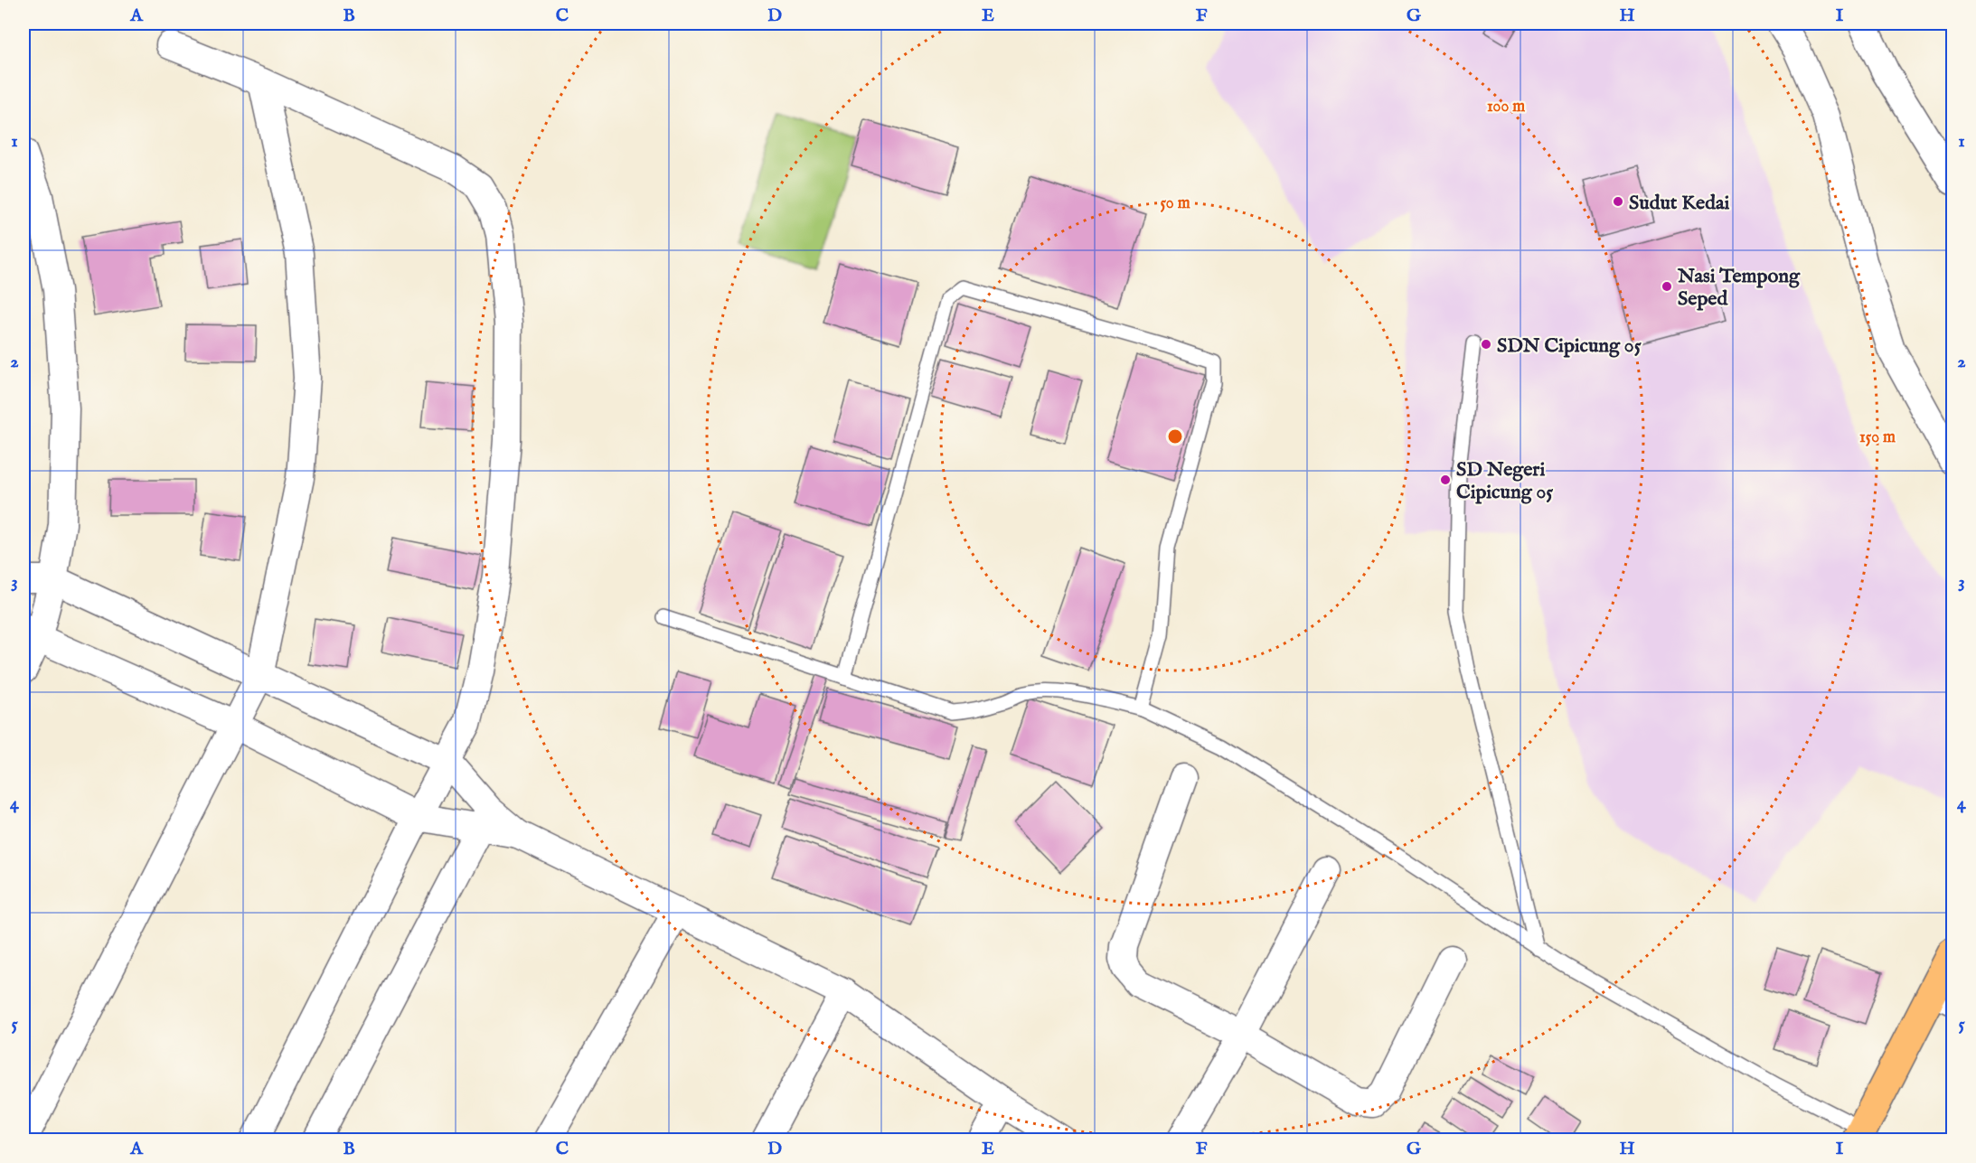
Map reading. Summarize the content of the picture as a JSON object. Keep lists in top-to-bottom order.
{
  "places": [
    "Sudut Kedai",
    "Nasi Tempong Seped",
    "SDN Cipicung 05",
    "SD Negeri Cipicung 05"
  ],
  "grid": {
    "columns": [
      "A",
      "B",
      "C",
      "D",
      "E",
      "F",
      "G",
      "H",
      "I"
    ],
    "rows": [
      "1",
      "2",
      "3",
      "4",
      "5"
    ]
  },
  "rings": ["100 m", "50 m", "150 m"]
}
